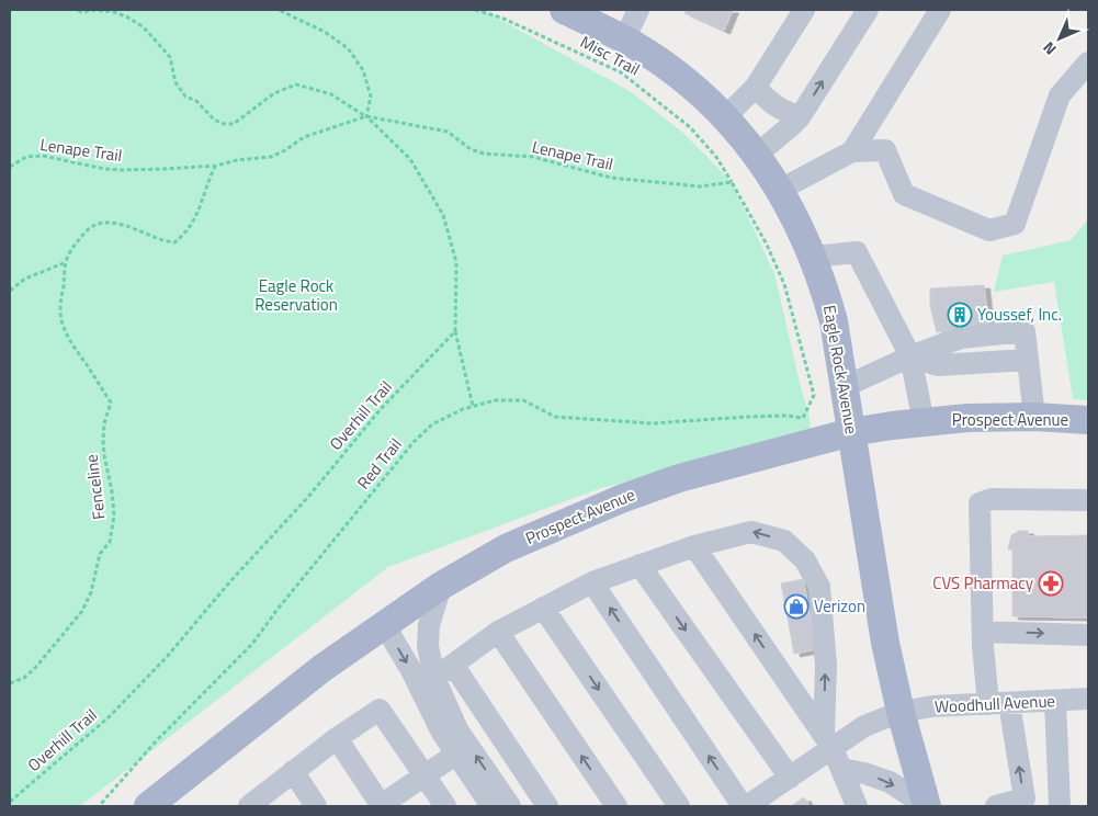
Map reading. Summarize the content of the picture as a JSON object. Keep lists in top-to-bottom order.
{
  "streets": {
    "main road": ["Eagle Rock Avenue", "Prospect Avenue"],
    "street": ["Woodhull Avenue"],
    "path": [
      "Misc Trail",
      "Lenape Trail",
      "Overhill Trail",
      "Red Trail",
      "Fenceline"
    ]
  },
  "crossings": [
    ["Misc Trail", "Lenape Trail"],
    ["Misc Trail", "Red Trail"],
    ["Lenape Trail", "Red Trail"],
    ["Eagle Rock Avenue", "Prospect Avenue"],
    ["Eagle Rock Avenue", "Woodhull Avenue"]
  ],
  "parks": ["Eagle Rock Reservation"],
  "places": {
    "building": ["Youssef, Inc."],
    "pharmacy": ["CVS Pharmacy"],
    "shop": ["Verizon"]
  },
  "north": "bottom left"
}
